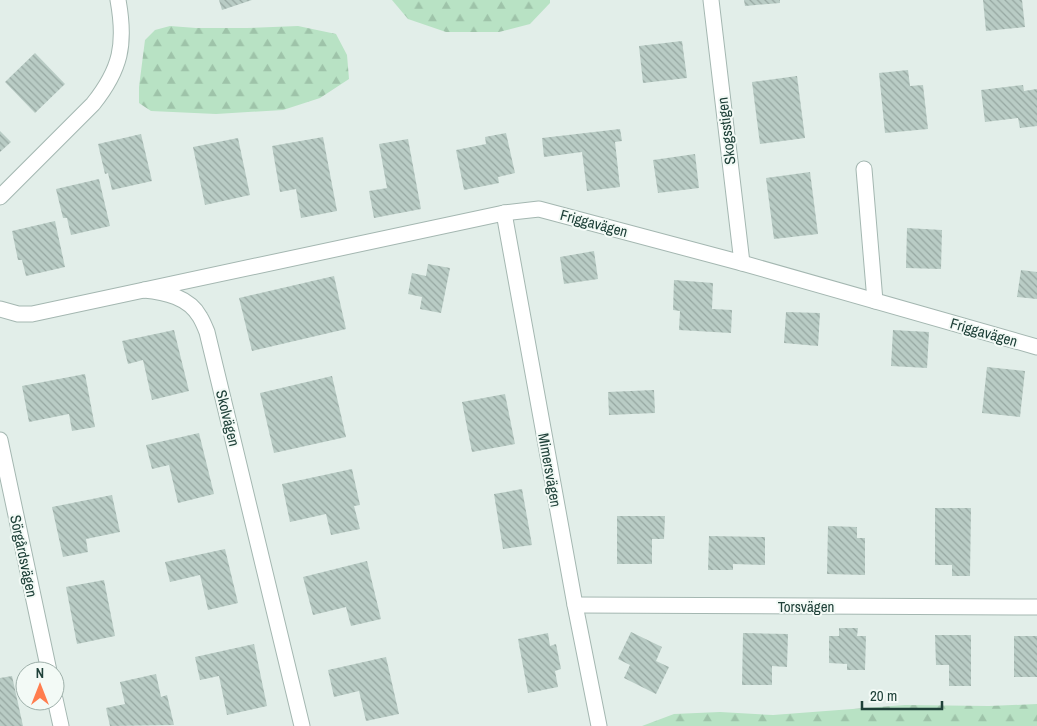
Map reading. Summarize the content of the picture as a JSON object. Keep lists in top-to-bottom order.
{
  "streets": {
    "street": [
      "Skogsstigen",
      "Friggavägen",
      "Skolvägen",
      "Mimersvägen",
      "Sörgårdsvägen",
      "Torsvägen"
    ]
  },
  "crossings": [
    ["Skogsstigen", "Friggavägen"],
    ["Friggavägen", "Skolvägen"],
    ["Friggavägen", "Mimersvägen"],
    ["Mimersvägen", "Torsvägen"]
  ],
  "scale_bar": "20 m",
  "north": "top"
}
